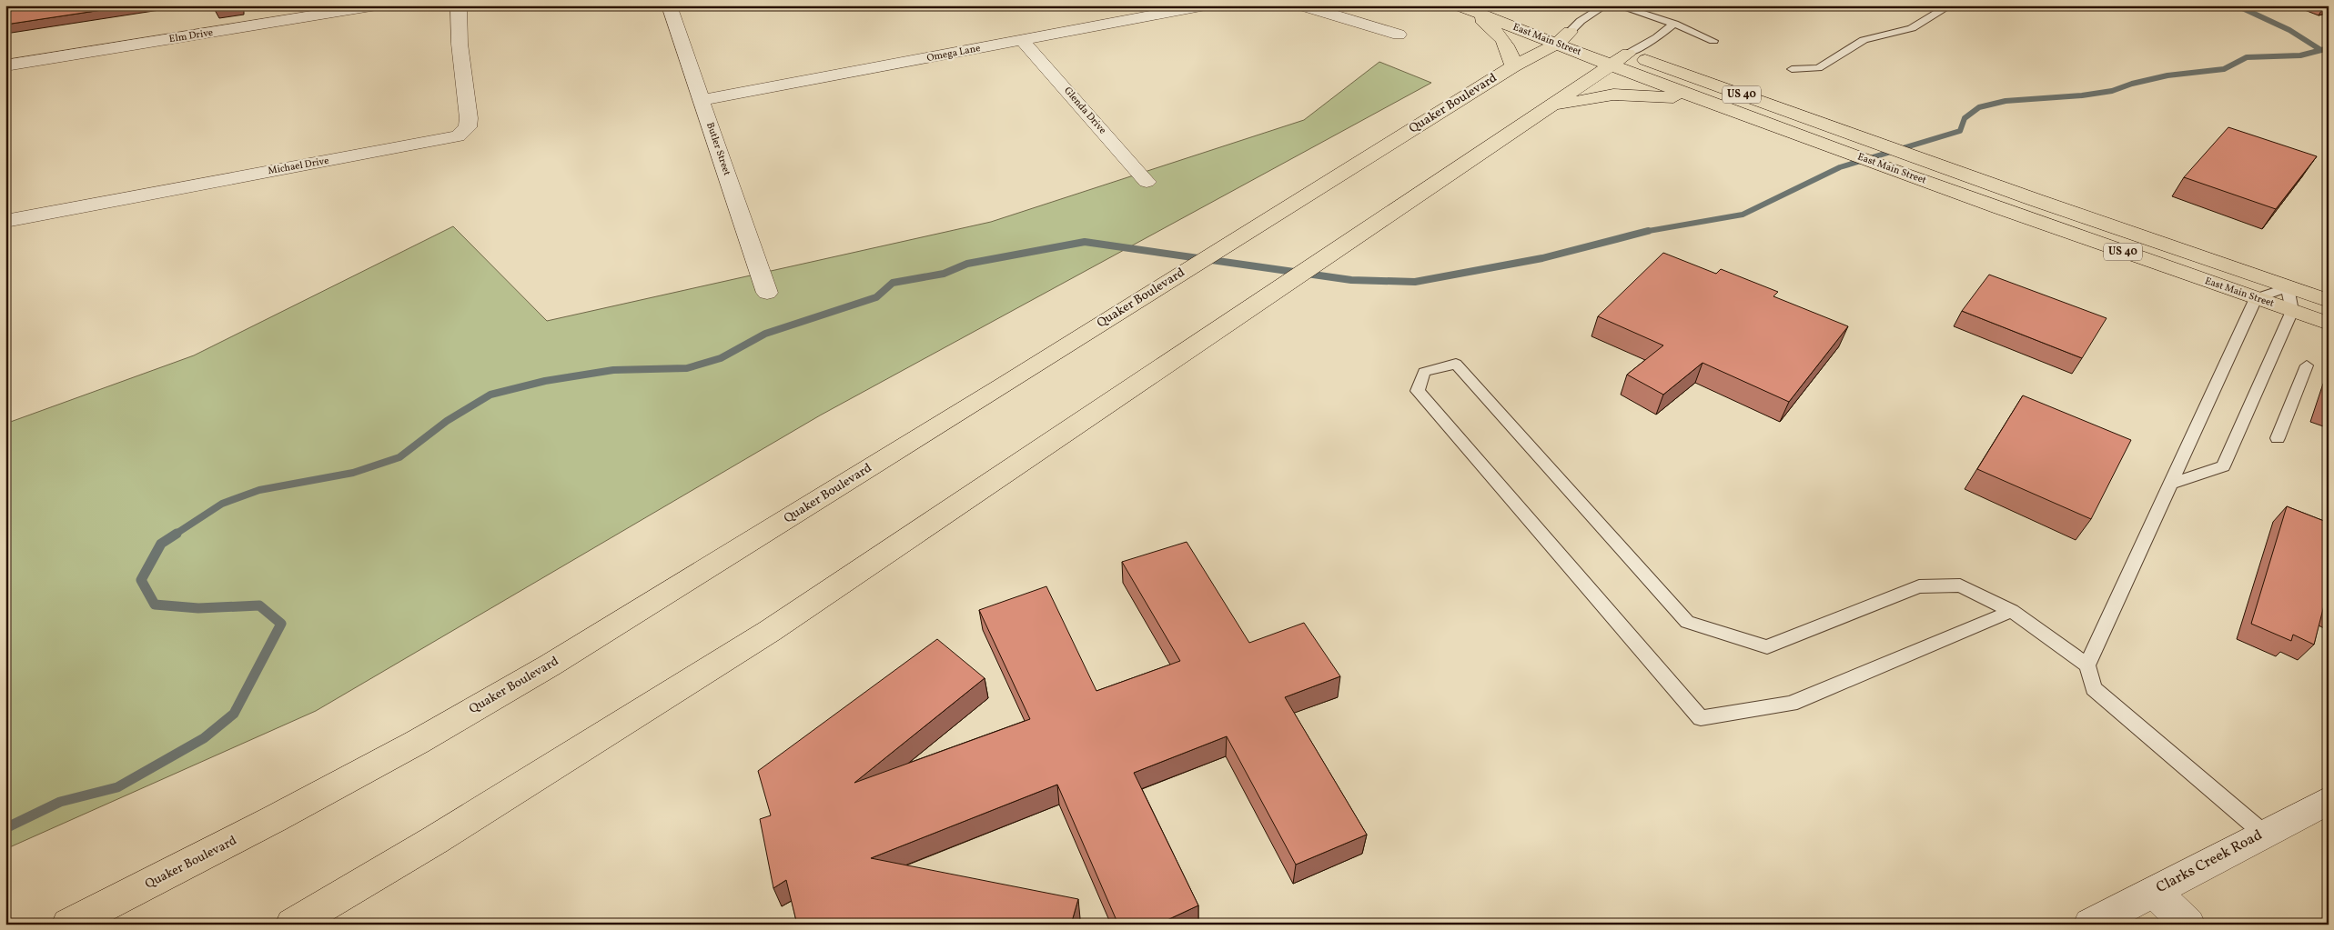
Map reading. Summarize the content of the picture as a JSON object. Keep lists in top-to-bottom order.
{
  "streets": {
    "main road": ["East Main Street", "US 40", "Quaker Boulevard"],
    "street": [
      "Elm Drive",
      "Omega Lane",
      "Glenda Drive",
      "Butler Street",
      "Michael Drive",
      "Clarks Creek Road"
    ]
  },
  "crossings": [
    ["East Main Street", "Quaker Boulevard"],
    ["Omega Lane", "Glenda Drive"],
    ["Omega Lane", "Butler Street"]
  ]
}
